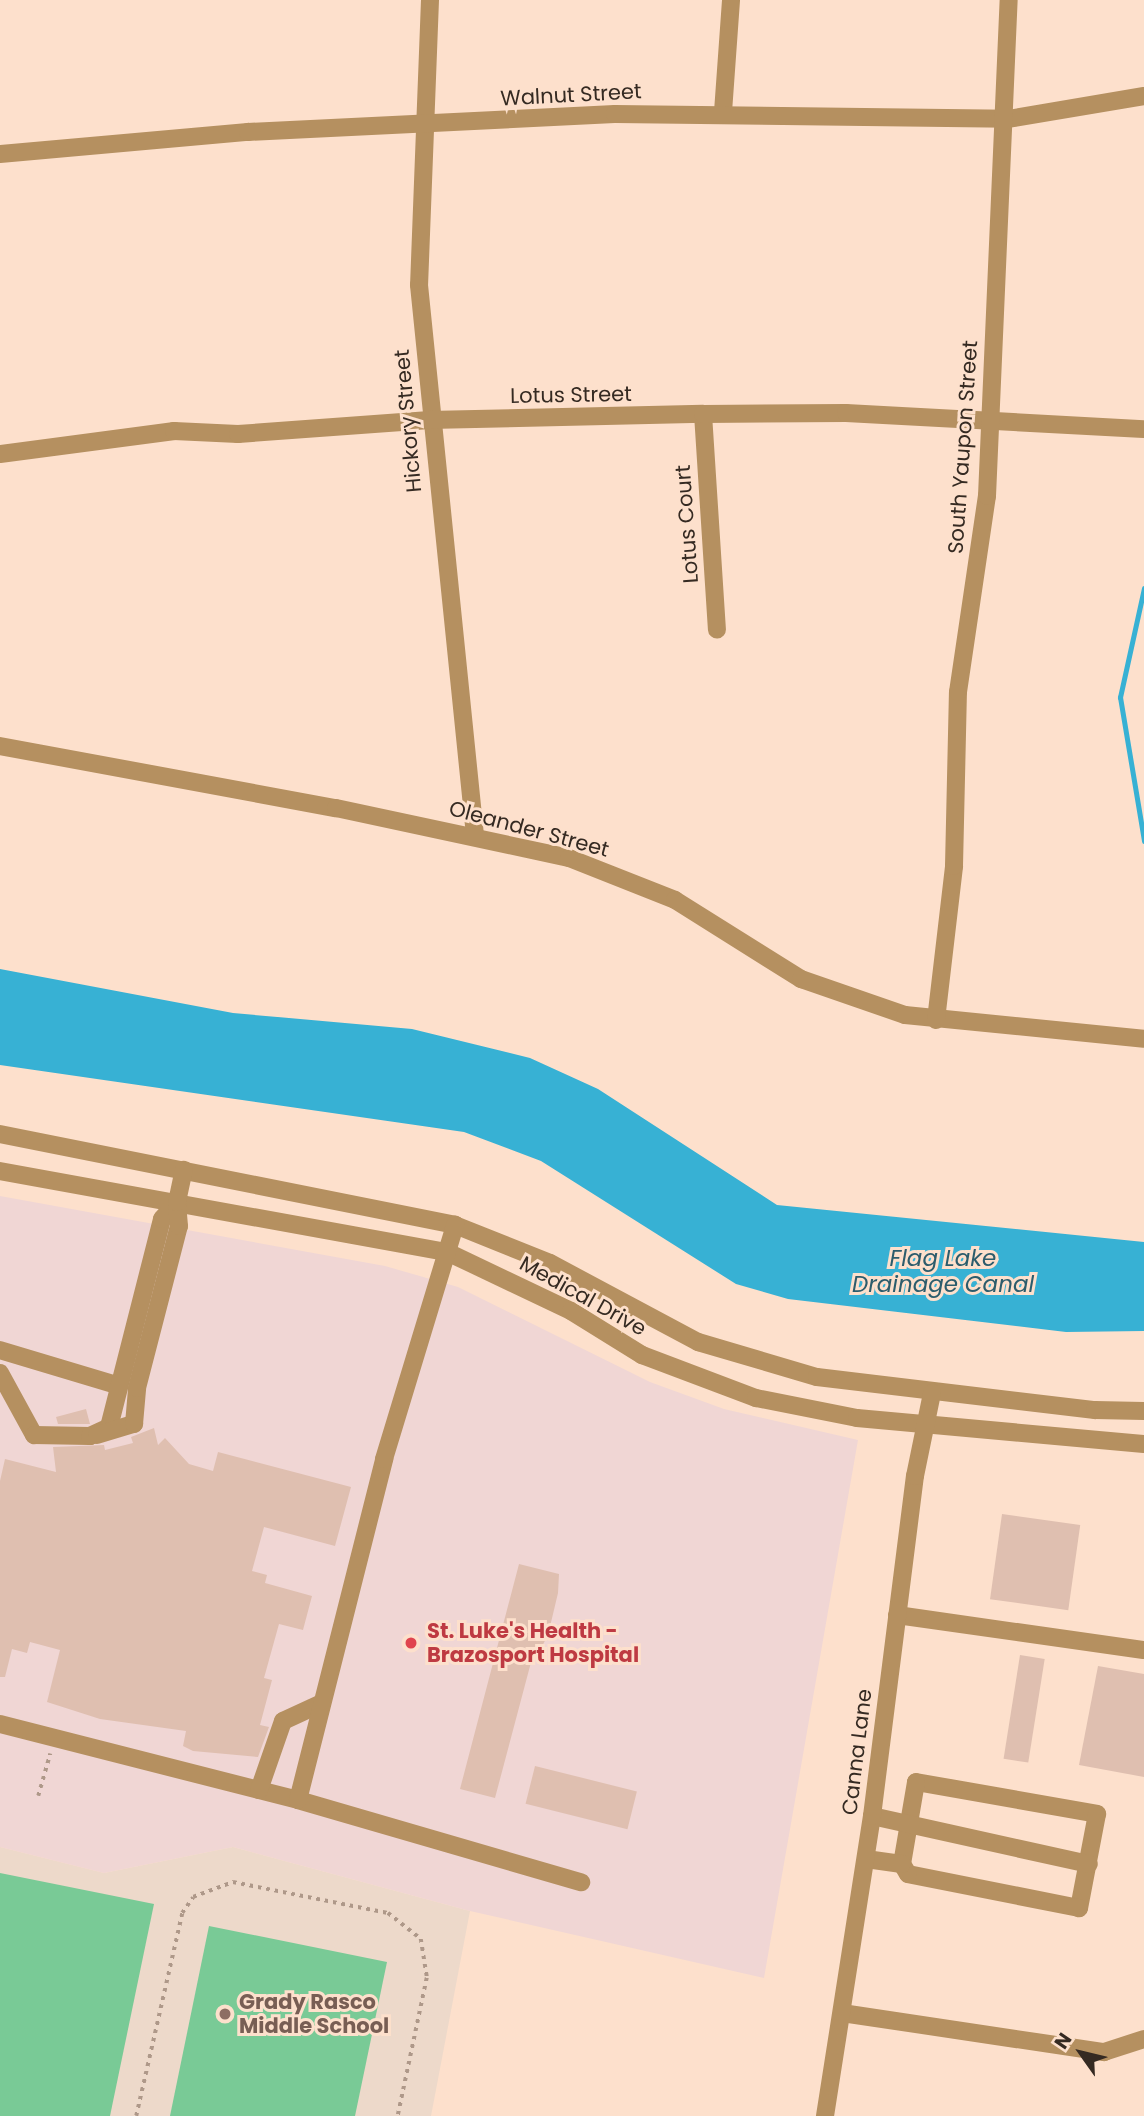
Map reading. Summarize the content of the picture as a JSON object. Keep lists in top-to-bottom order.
{
  "streets": {
    "street": [
      "Walnut Street",
      "Lotus Street",
      "Hickory Street",
      "South Yaupon Street",
      "Lotus Court",
      "Oleander Street",
      "Medical Drive",
      "Canna Lane"
    ]
  },
  "crossings": [
    ["Walnut Street", "Hickory Street"],
    ["Walnut Street", "South Yaupon Street"],
    ["Lotus Street", "Hickory Street"],
    ["Lotus Street", "South Yaupon Street"],
    ["Lotus Street", "Lotus Court"],
    ["Hickory Street", "Oleander Street"],
    ["South Yaupon Street", "Oleander Street"],
    ["Medical Drive", "Canna Lane"]
  ],
  "water": ["Flag Lake Drainage Canal"],
  "places": ["St. Luke's Health - Brazosport Hospital", "Grady Rasco Middle School"],
  "north": "top left"
}
